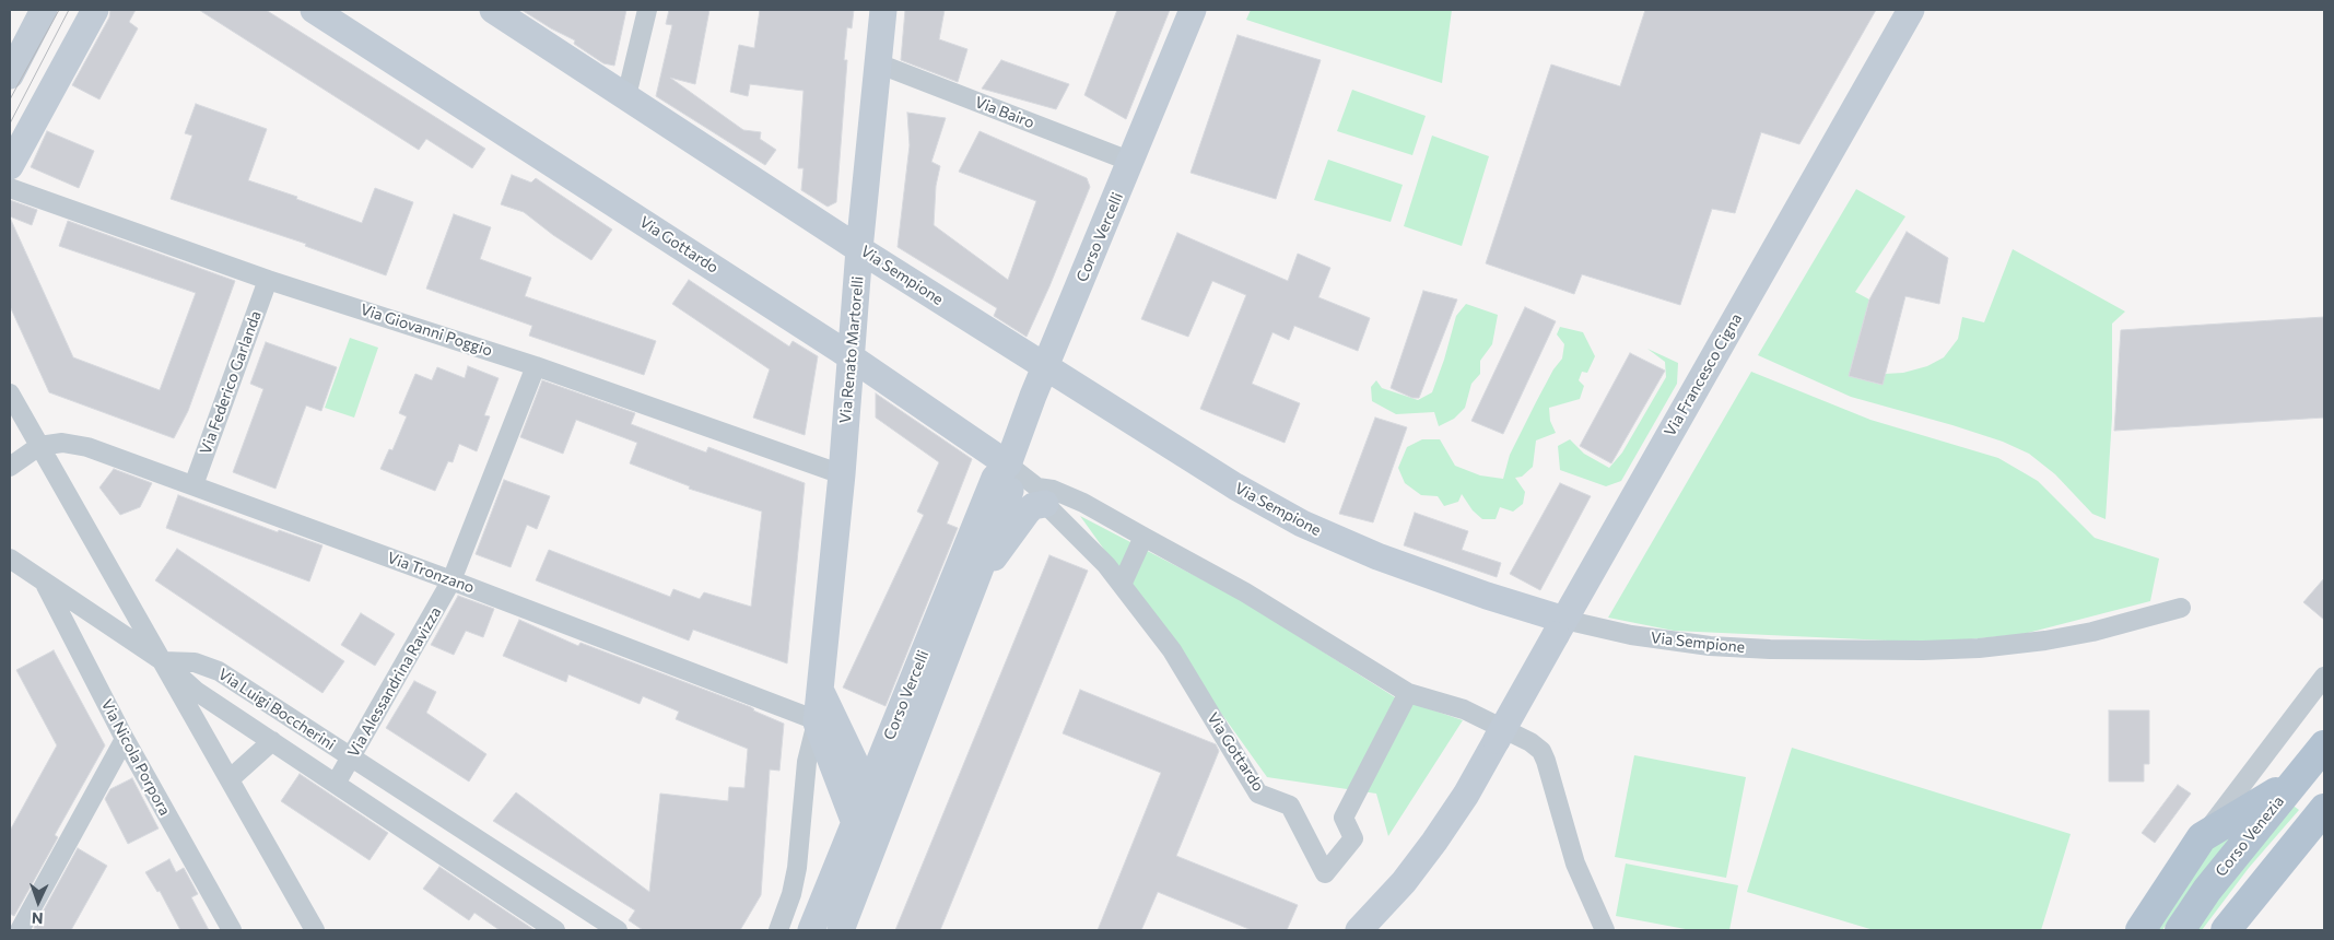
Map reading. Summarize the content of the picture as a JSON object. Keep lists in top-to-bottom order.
{
  "streets": {
    "main road": ["Corso Venezia"],
    "street": [
      "Via Bairo",
      "Corso Vercelli",
      "Via Gottardo",
      "Via Sempione",
      "Via Giovanni Poggio",
      "Via Renato Martorelli",
      "Via Francesco Cigna",
      "Via Federico Garlanda",
      "Via Tronzano",
      "Via Alessandrina Ravizza",
      "Via Luigi Boccherini",
      "Via Nicola Porpora"
    ]
  },
  "crossings": [
    ["Via Bairo", "Corso Vercelli"],
    ["Via Bairo", "Via Renato Martorelli"],
    ["Corso Vercelli", "Via Gottardo"],
    ["Corso Vercelli", "Via Sempione"],
    ["Corso Vercelli", "Via Renato Martorelli"],
    ["Via Gottardo", "Via Renato Martorelli"],
    ["Via Sempione", "Via Renato Martorelli"],
    ["Via Sempione", "Via Francesco Cigna"],
    ["Via Giovanni Poggio", "Via Renato Martorelli"],
    ["Via Giovanni Poggio", "Via Federico Garlanda"],
    ["Via Giovanni Poggio", "Via Alessandrina Ravizza"],
    ["Via Renato Martorelli", "Via Tronzano"],
    ["Via Federico Garlanda", "Via Tronzano"],
    ["Via Tronzano", "Via Alessandrina Ravizza"],
    ["Via Tronzano", "Via Nicola Porpora"],
    ["Via Alessandrina Ravizza", "Via Luigi Boccherini"],
    ["Via Luigi Boccherini", "Via Nicola Porpora"]
  ],
  "north": "bottom"
}
